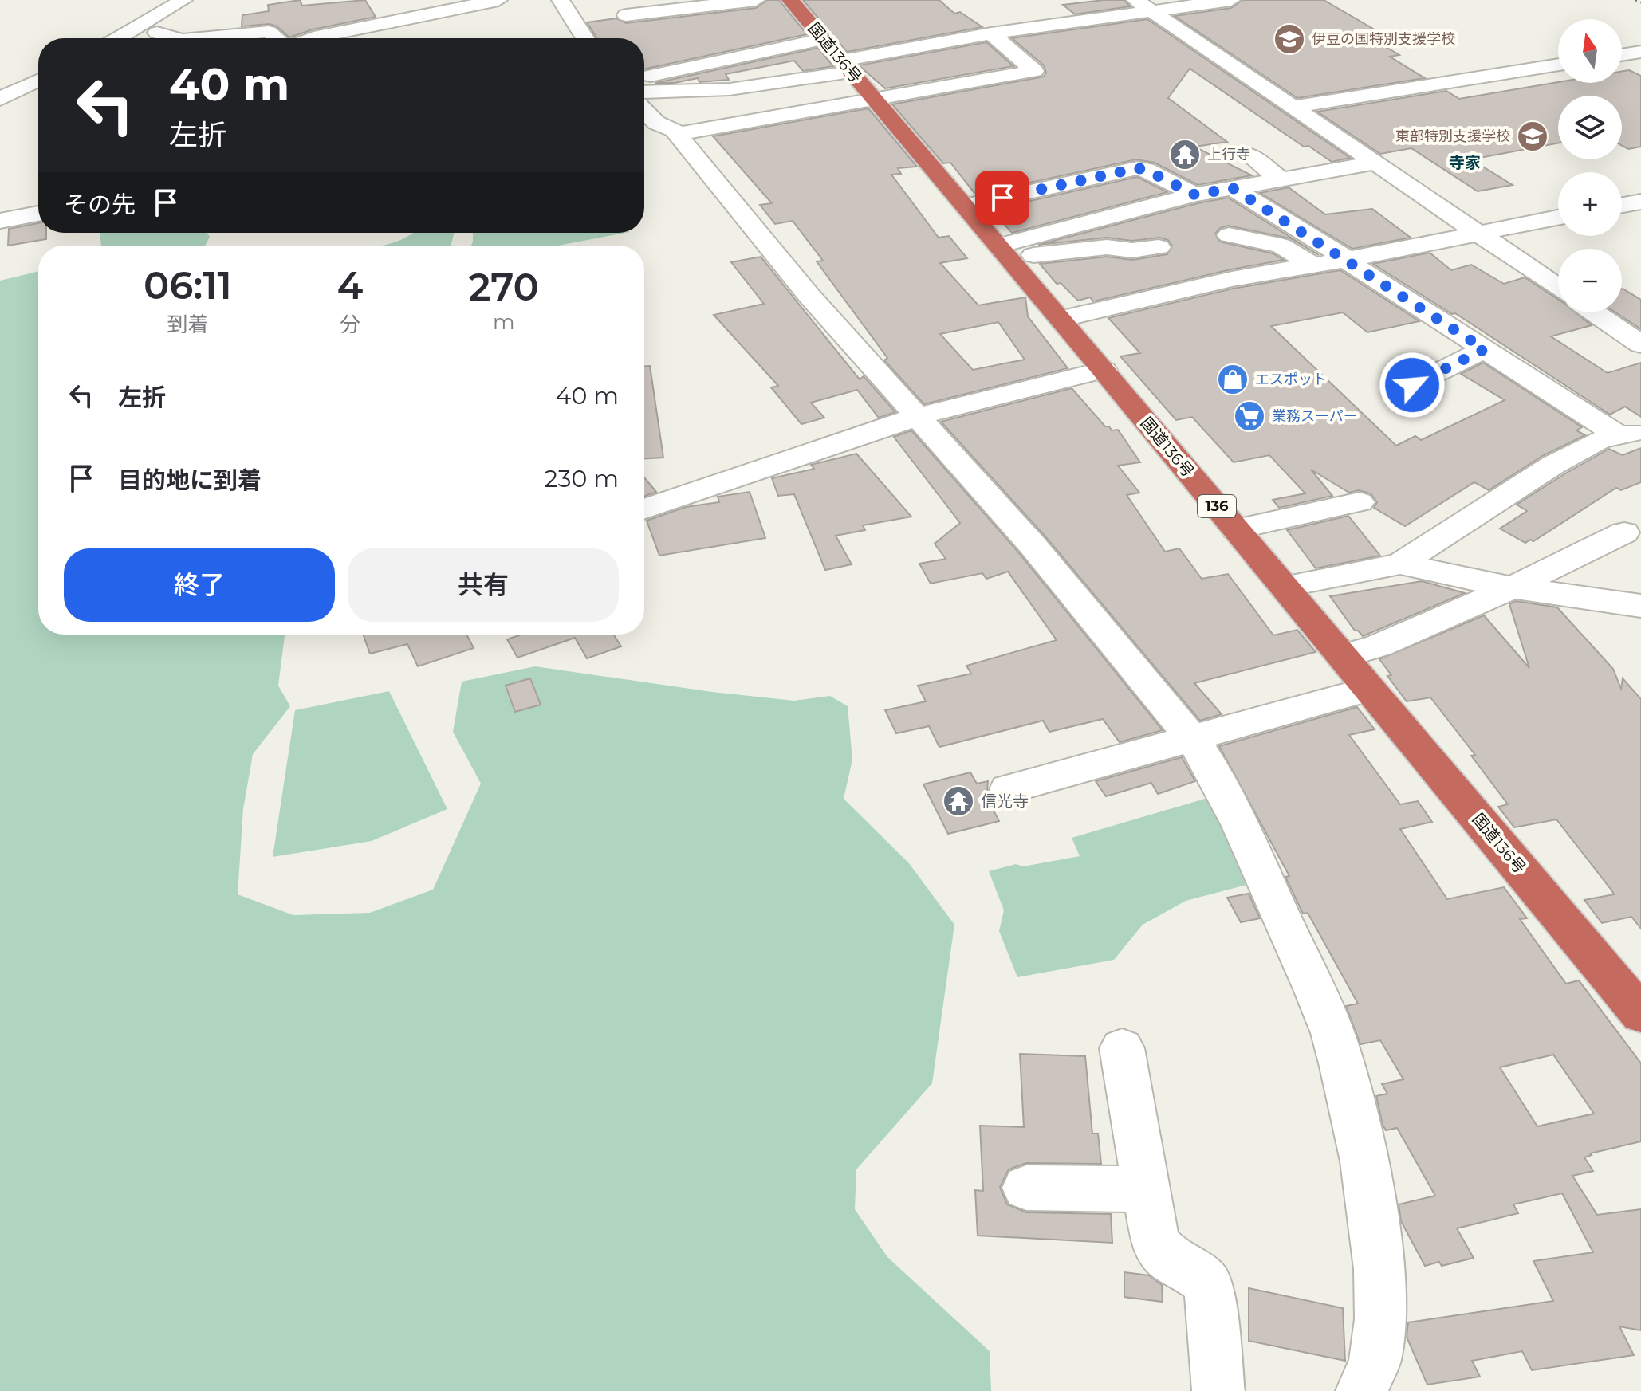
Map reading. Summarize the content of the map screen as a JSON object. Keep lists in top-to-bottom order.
{
  "streets": {
    "highway": ["国道136号", "136"]
  },
  "districts": ["寺家"],
  "places": {
    "school or university": ["伊豆の国特別支援学校", "東部特別支援学校"],
    "temple": ["上行寺", "信光寺"],
    "shop": ["エスポット"],
    "supermarket": ["業務スーパー"]
  },
  "north": "top",
  "page": {
    "map_buttons": ["+", "−"],
    "turn": ["40 m", "左折"],
    "then": "その先",
    "eta": [
      "06:11",
      "到着",
      "4",
      "分",
      "270",
      "m"
    ],
    "list": [
      {
        "name": "左折",
        "value": "40 m"
      },
      {
        "name": "目的地に到着",
        "value": "230 m"
      }
    ],
    "buttons": ["終了", "共有"]
  }
}
